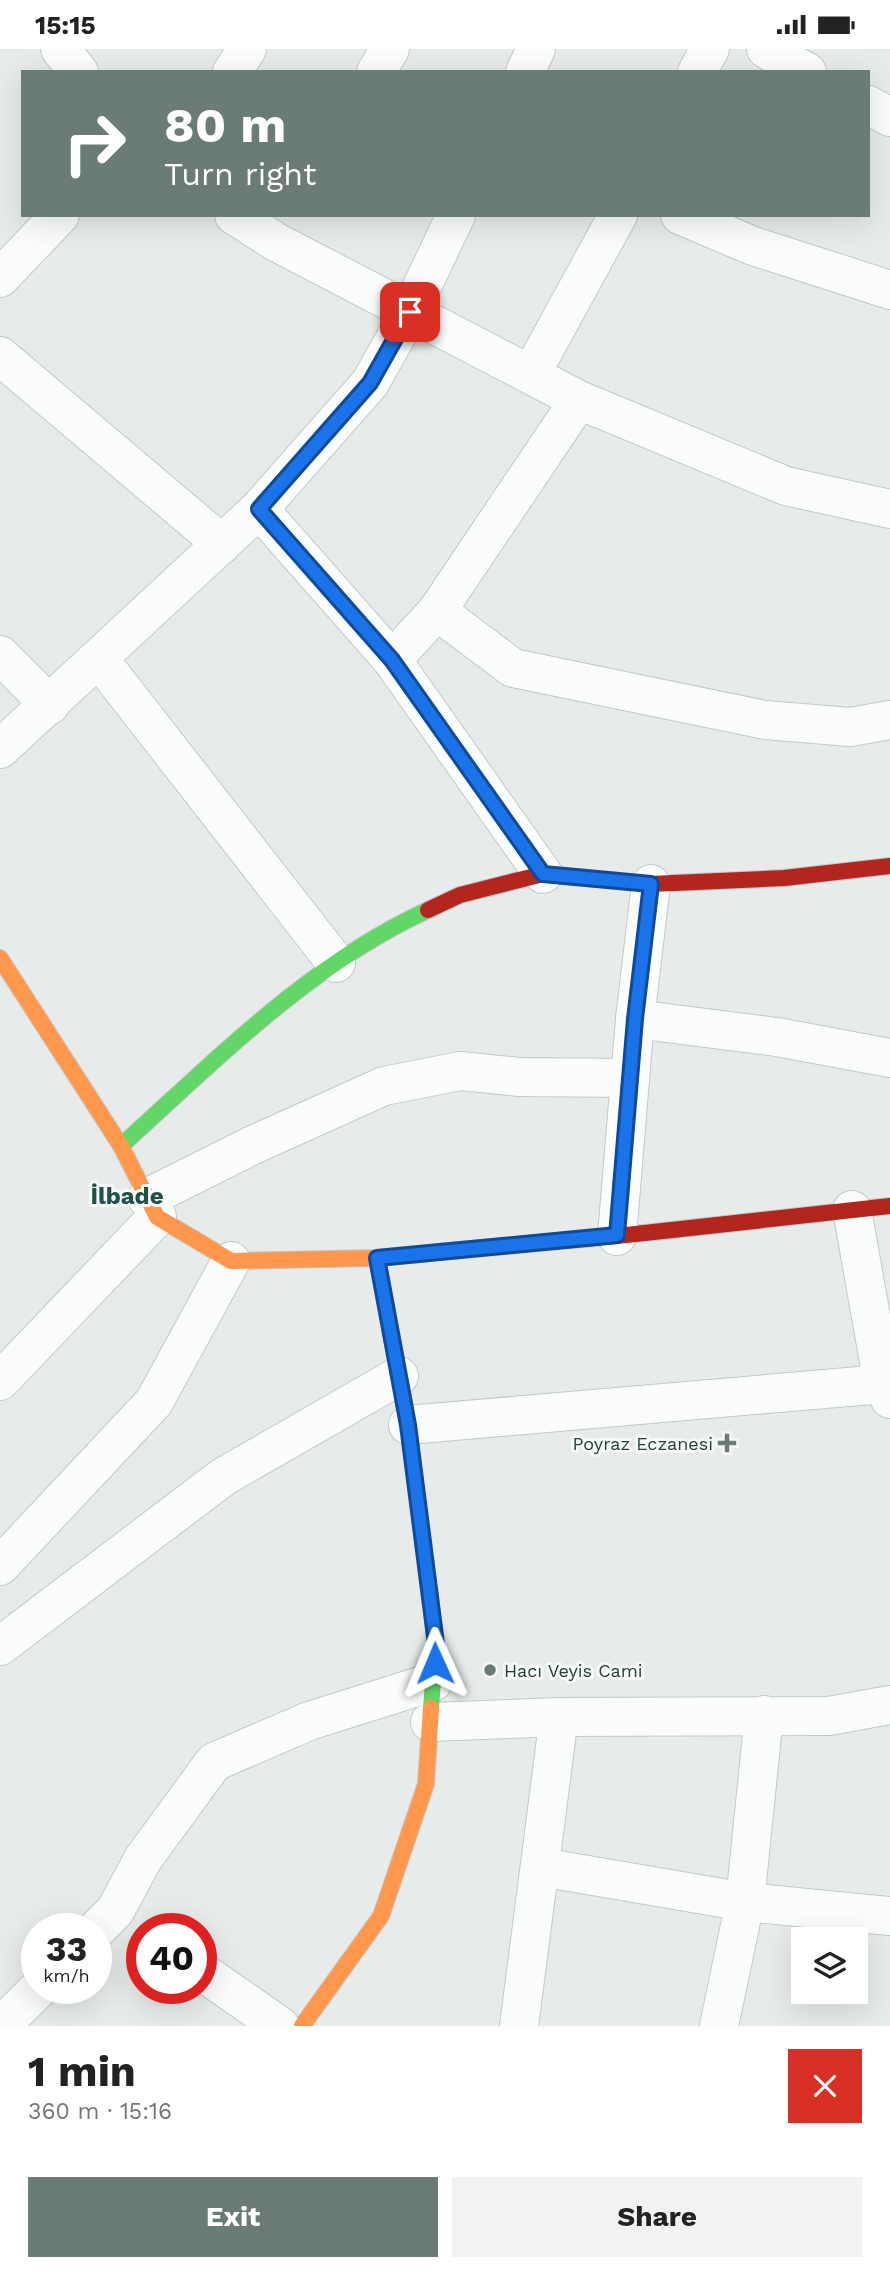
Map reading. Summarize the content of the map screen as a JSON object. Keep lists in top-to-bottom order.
{
  "districts": ["İlbade"],
  "places": {
    "health": ["Poyraz Eczanesi"],
    "other": ["Hacı Veyis Cami"]
  },
  "page": {
    "status": "15:15",
    "turn": ["80 m", "Turn right"],
    "speed": "33 km/h",
    "limit": "40",
    "heading": ["1 min", "360 m · 15:16"],
    "buttons": ["Exit", "Share"]
  }
}
